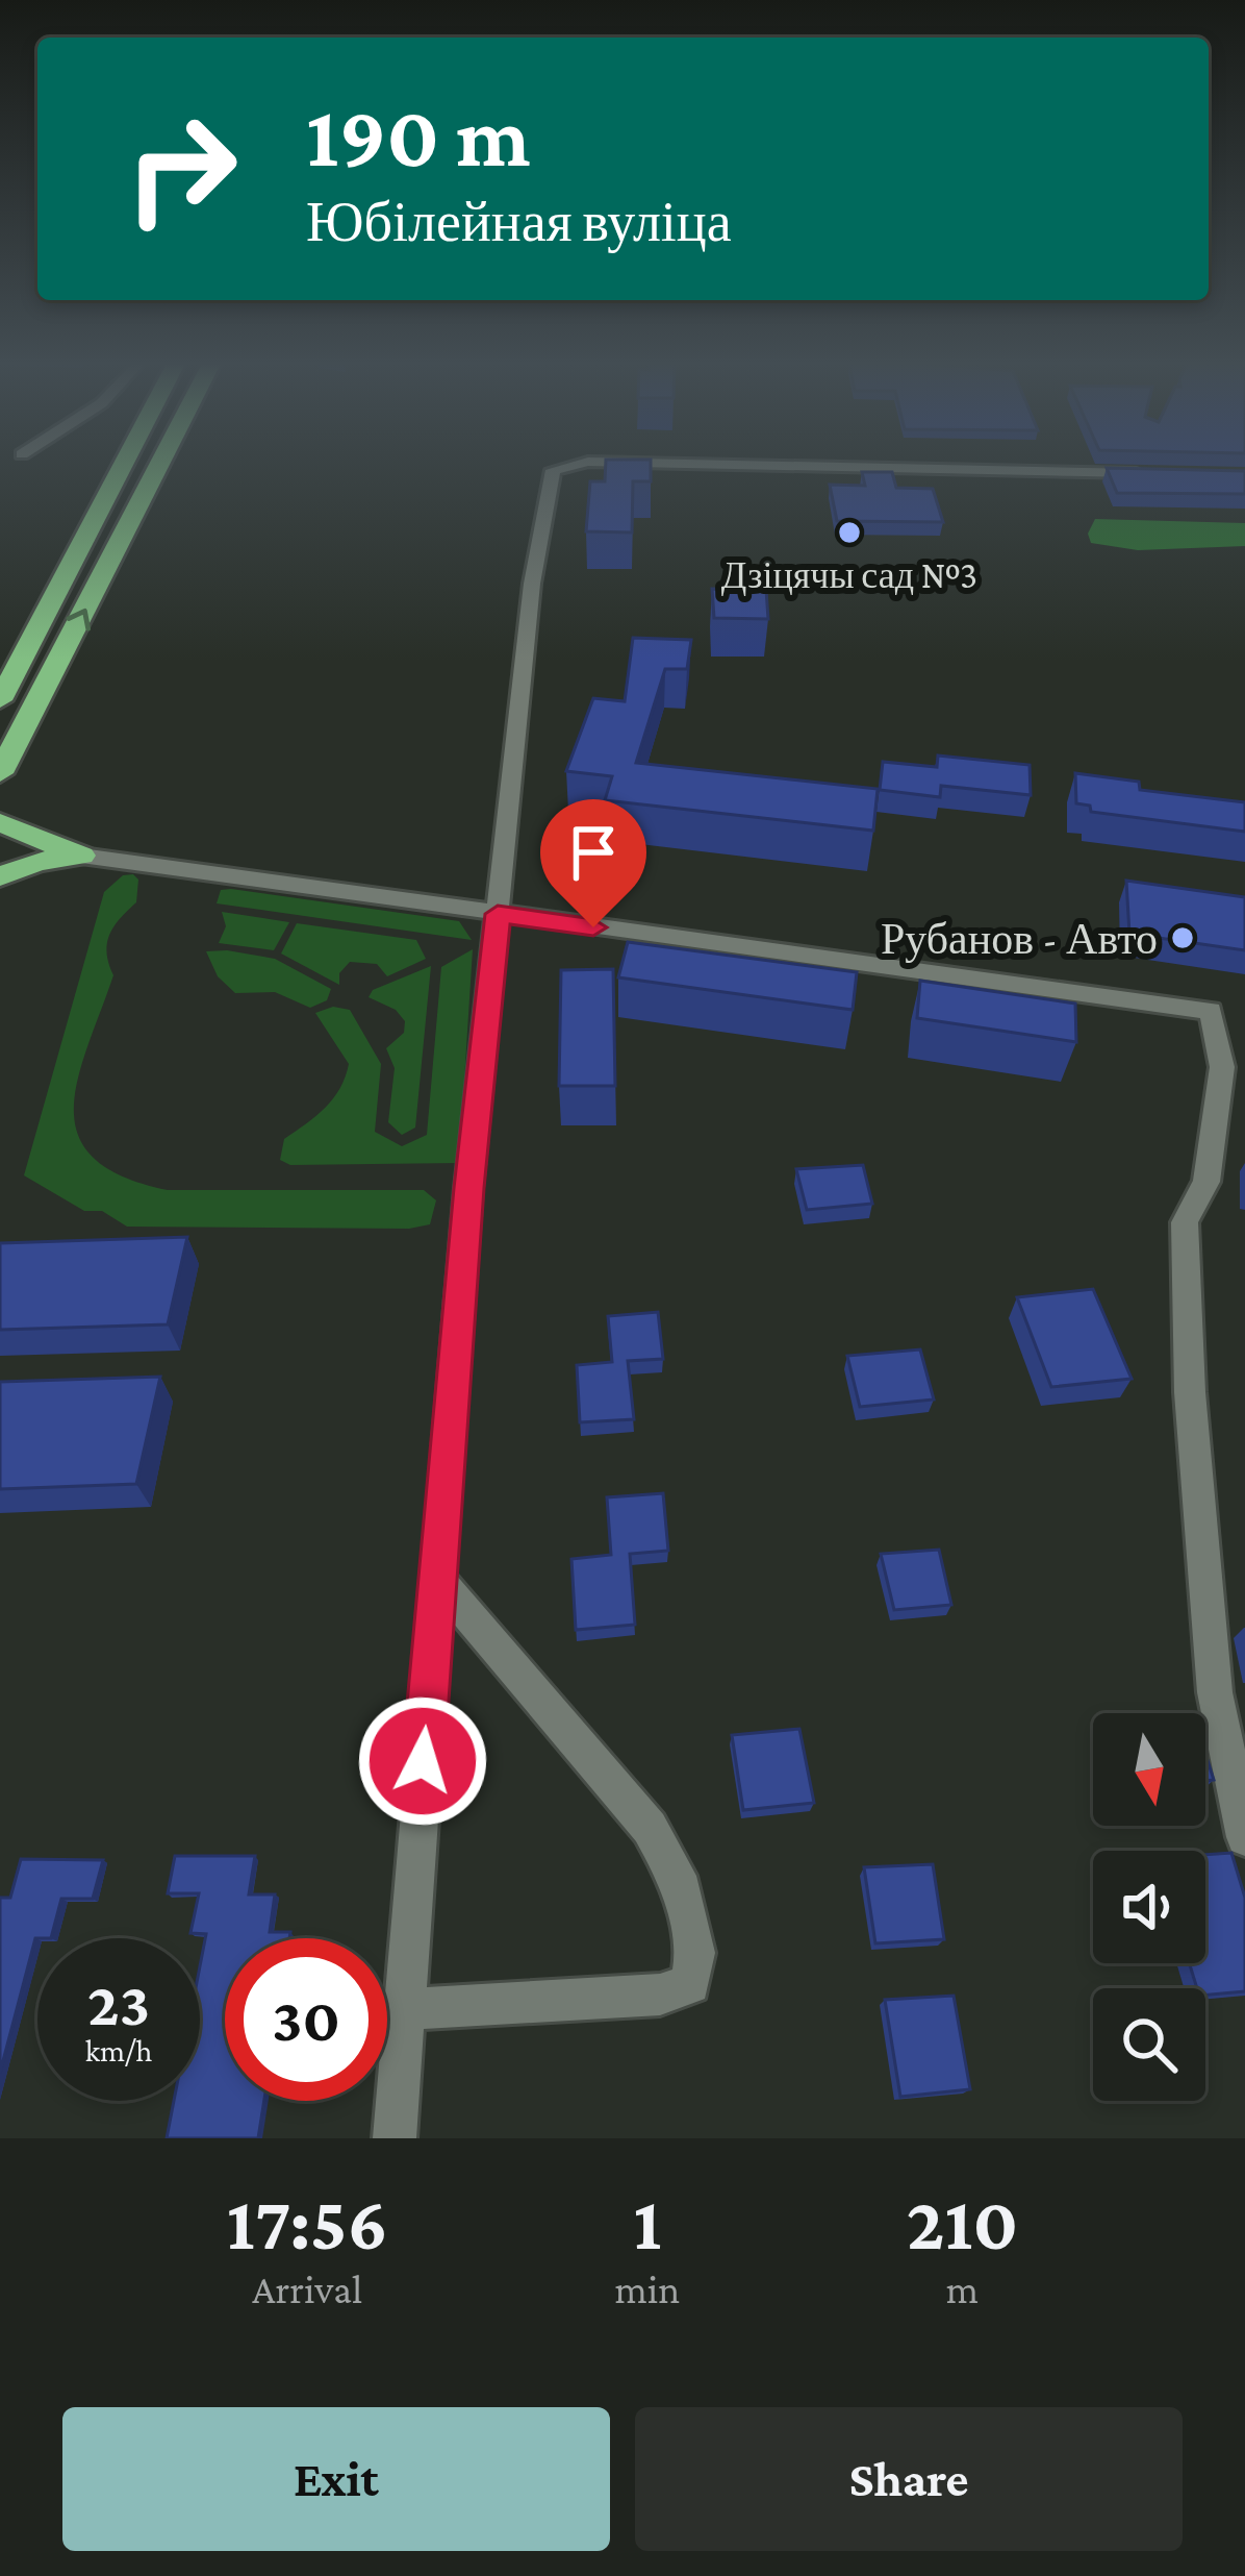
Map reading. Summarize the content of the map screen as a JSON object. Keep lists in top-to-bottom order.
{
  "places": ["Дзіцячы сад №3", "Рубанов - Авто"],
  "north": "bottom",
  "page": {
    "turn": ["190 m", "Юбілейная вуліца"],
    "speed": "23 km/h",
    "limit": "30",
    "eta": [
      "17:56",
      "Arrival",
      "1",
      "min",
      "210",
      "m"
    ],
    "buttons": ["Exit", "Share"]
  }
}
